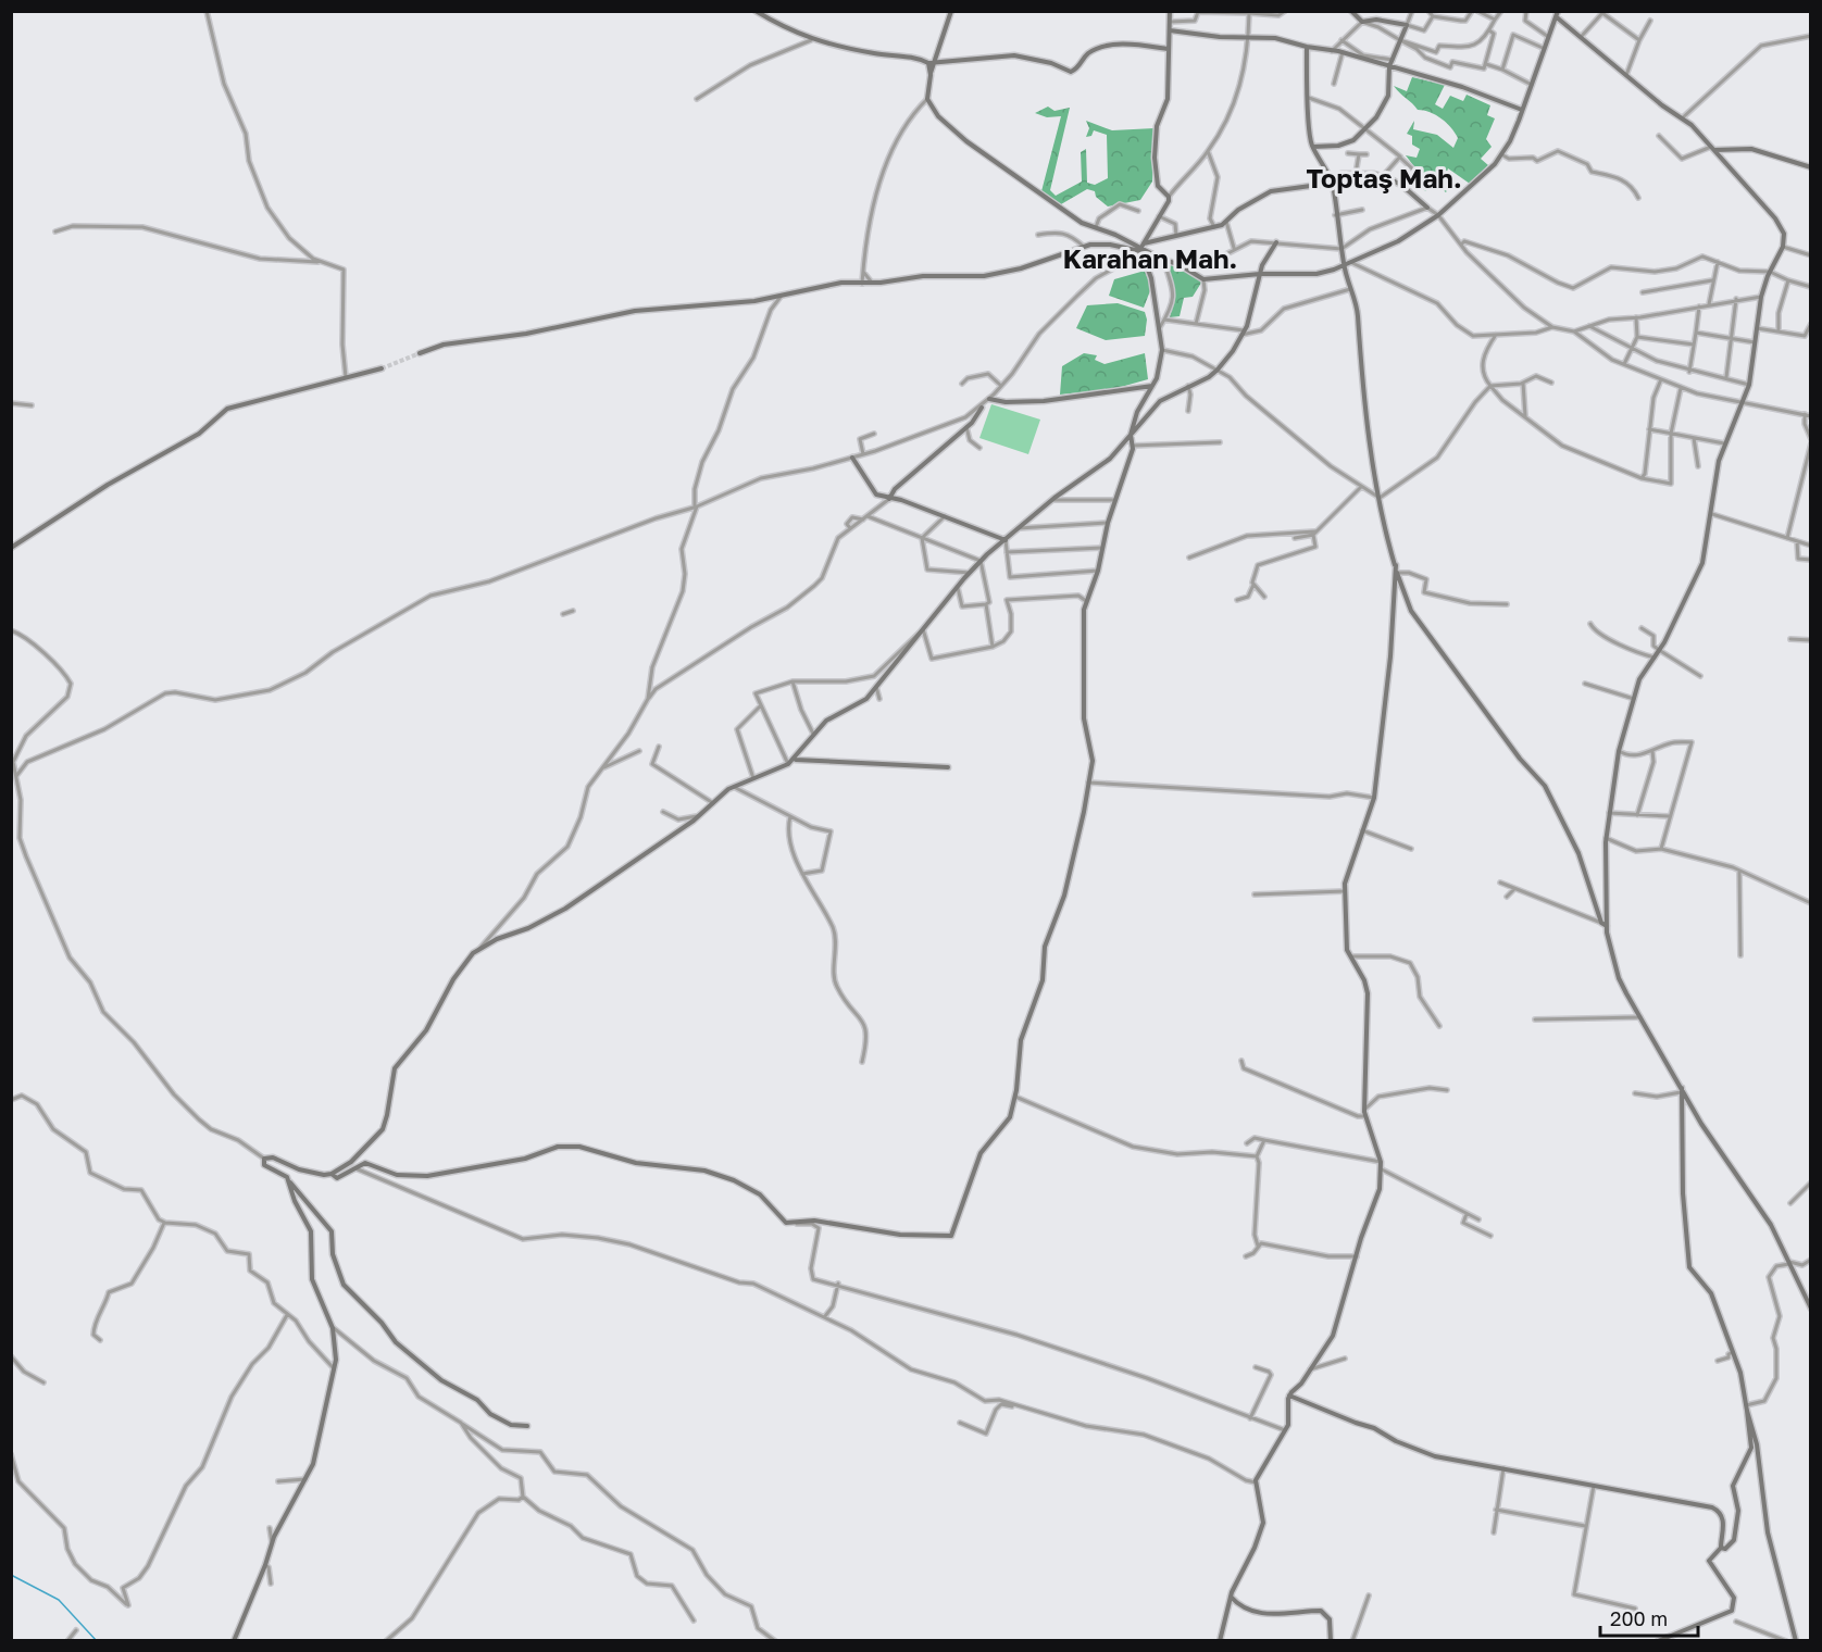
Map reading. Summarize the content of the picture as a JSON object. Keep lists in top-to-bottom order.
{
  "districts": ["Toptaş Mah.", "Karahan Mah."],
  "scale_bar": "200 m"
}
